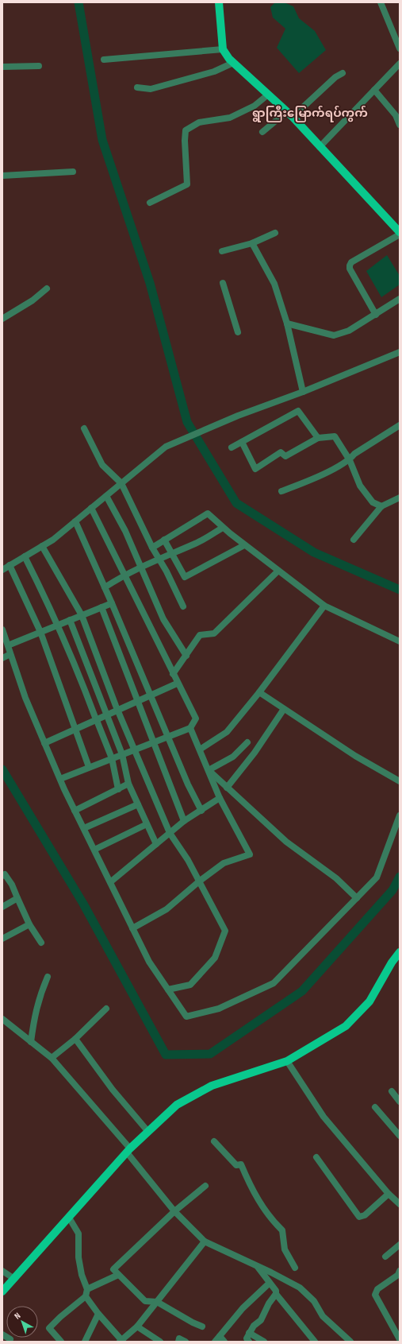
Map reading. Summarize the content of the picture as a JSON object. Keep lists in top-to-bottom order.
{
  "districts": ["ရွာကြီးမြောက်ရပ်ကွက်"],
  "north": "top left"
}
